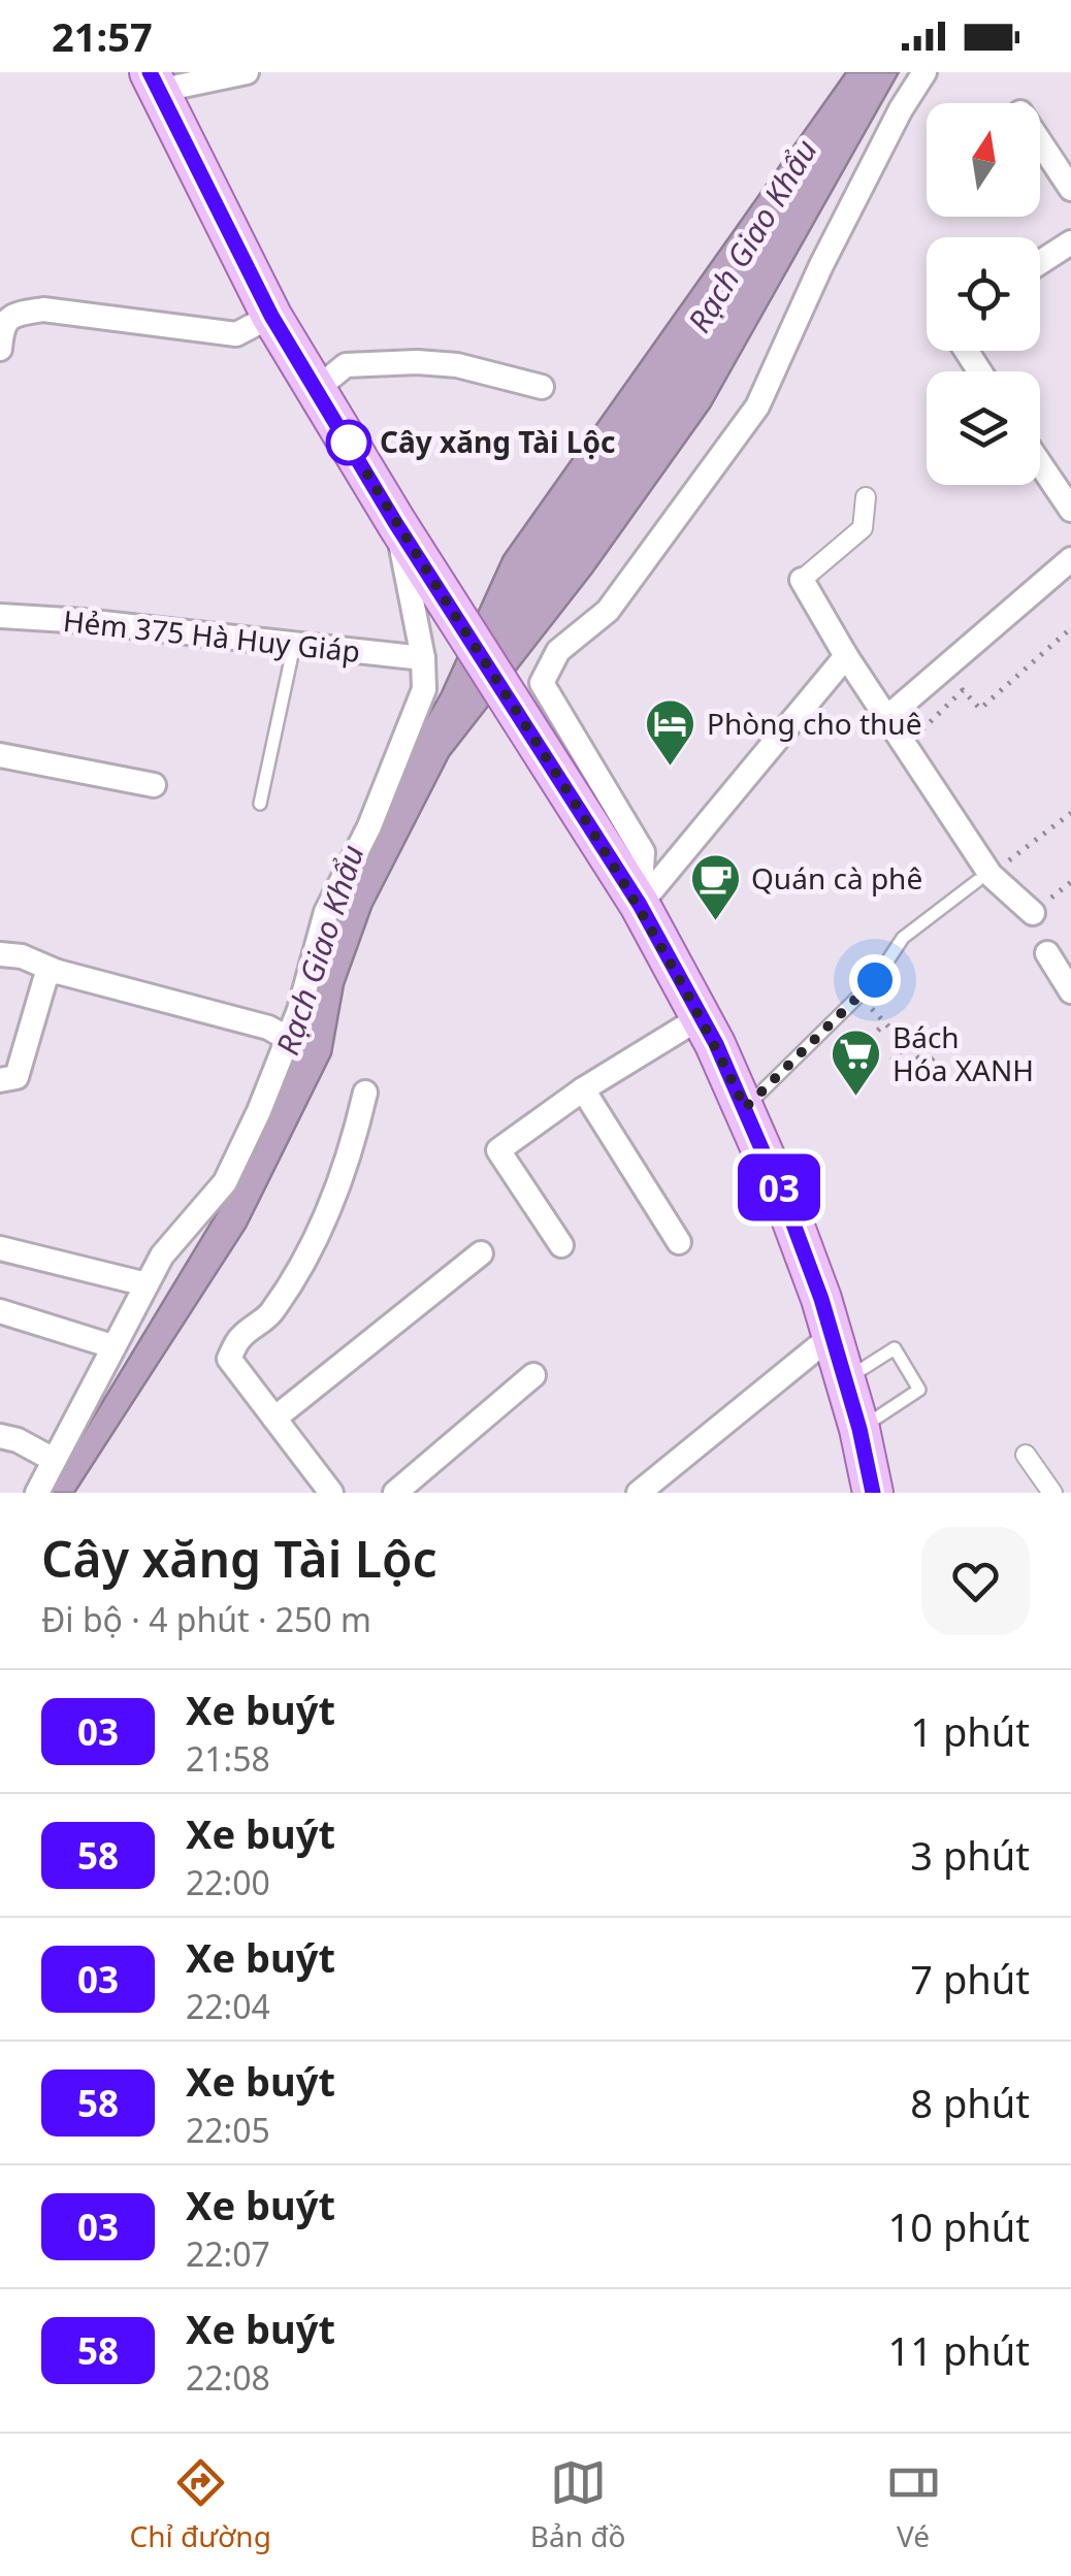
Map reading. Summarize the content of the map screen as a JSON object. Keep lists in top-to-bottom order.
{
  "streets": {
    "street": ["Hẻm 375 Hà Huy Giáp"]
  },
  "water": ["Rạch Giao Khẩu"],
  "places": {
    "other": ["Cây xăng Tài Lộc"],
    "hotel": ["Phòng cho thuê"],
    "cafe": ["Quán cà phê"],
    "supermarket": ["Bách Hóa XANH"]
  },
  "lines": ["bus line 03"],
  "north": "top",
  "page": {
    "status": "21:57",
    "on_map": "03",
    "heading": ["Cây xăng Tài Lộc", "Đi bộ · 4 phút · 250 m"],
    "list": [
      {
        "mark": "03",
        "name": "Xe buýt",
        "note": "21:58",
        "value": "1 phút"
      },
      {
        "mark": "58",
        "name": "Xe buýt",
        "note": "22:00",
        "value": "3 phút"
      },
      {
        "mark": "03",
        "name": "Xe buýt",
        "note": "22:04",
        "value": "7 phút"
      },
      {
        "mark": "58",
        "name": "Xe buýt",
        "note": "22:05",
        "value": "8 phút"
      },
      {
        "mark": "03",
        "name": "Xe buýt",
        "note": "22:07",
        "value": "10 phút"
      },
      {
        "mark": "58",
        "name": "Xe buýt",
        "note": "22:08",
        "value": "11 phút"
      }
    ],
    "tabs": ["Chỉ đường", "Bản đồ", "Vé"]
  }
}
